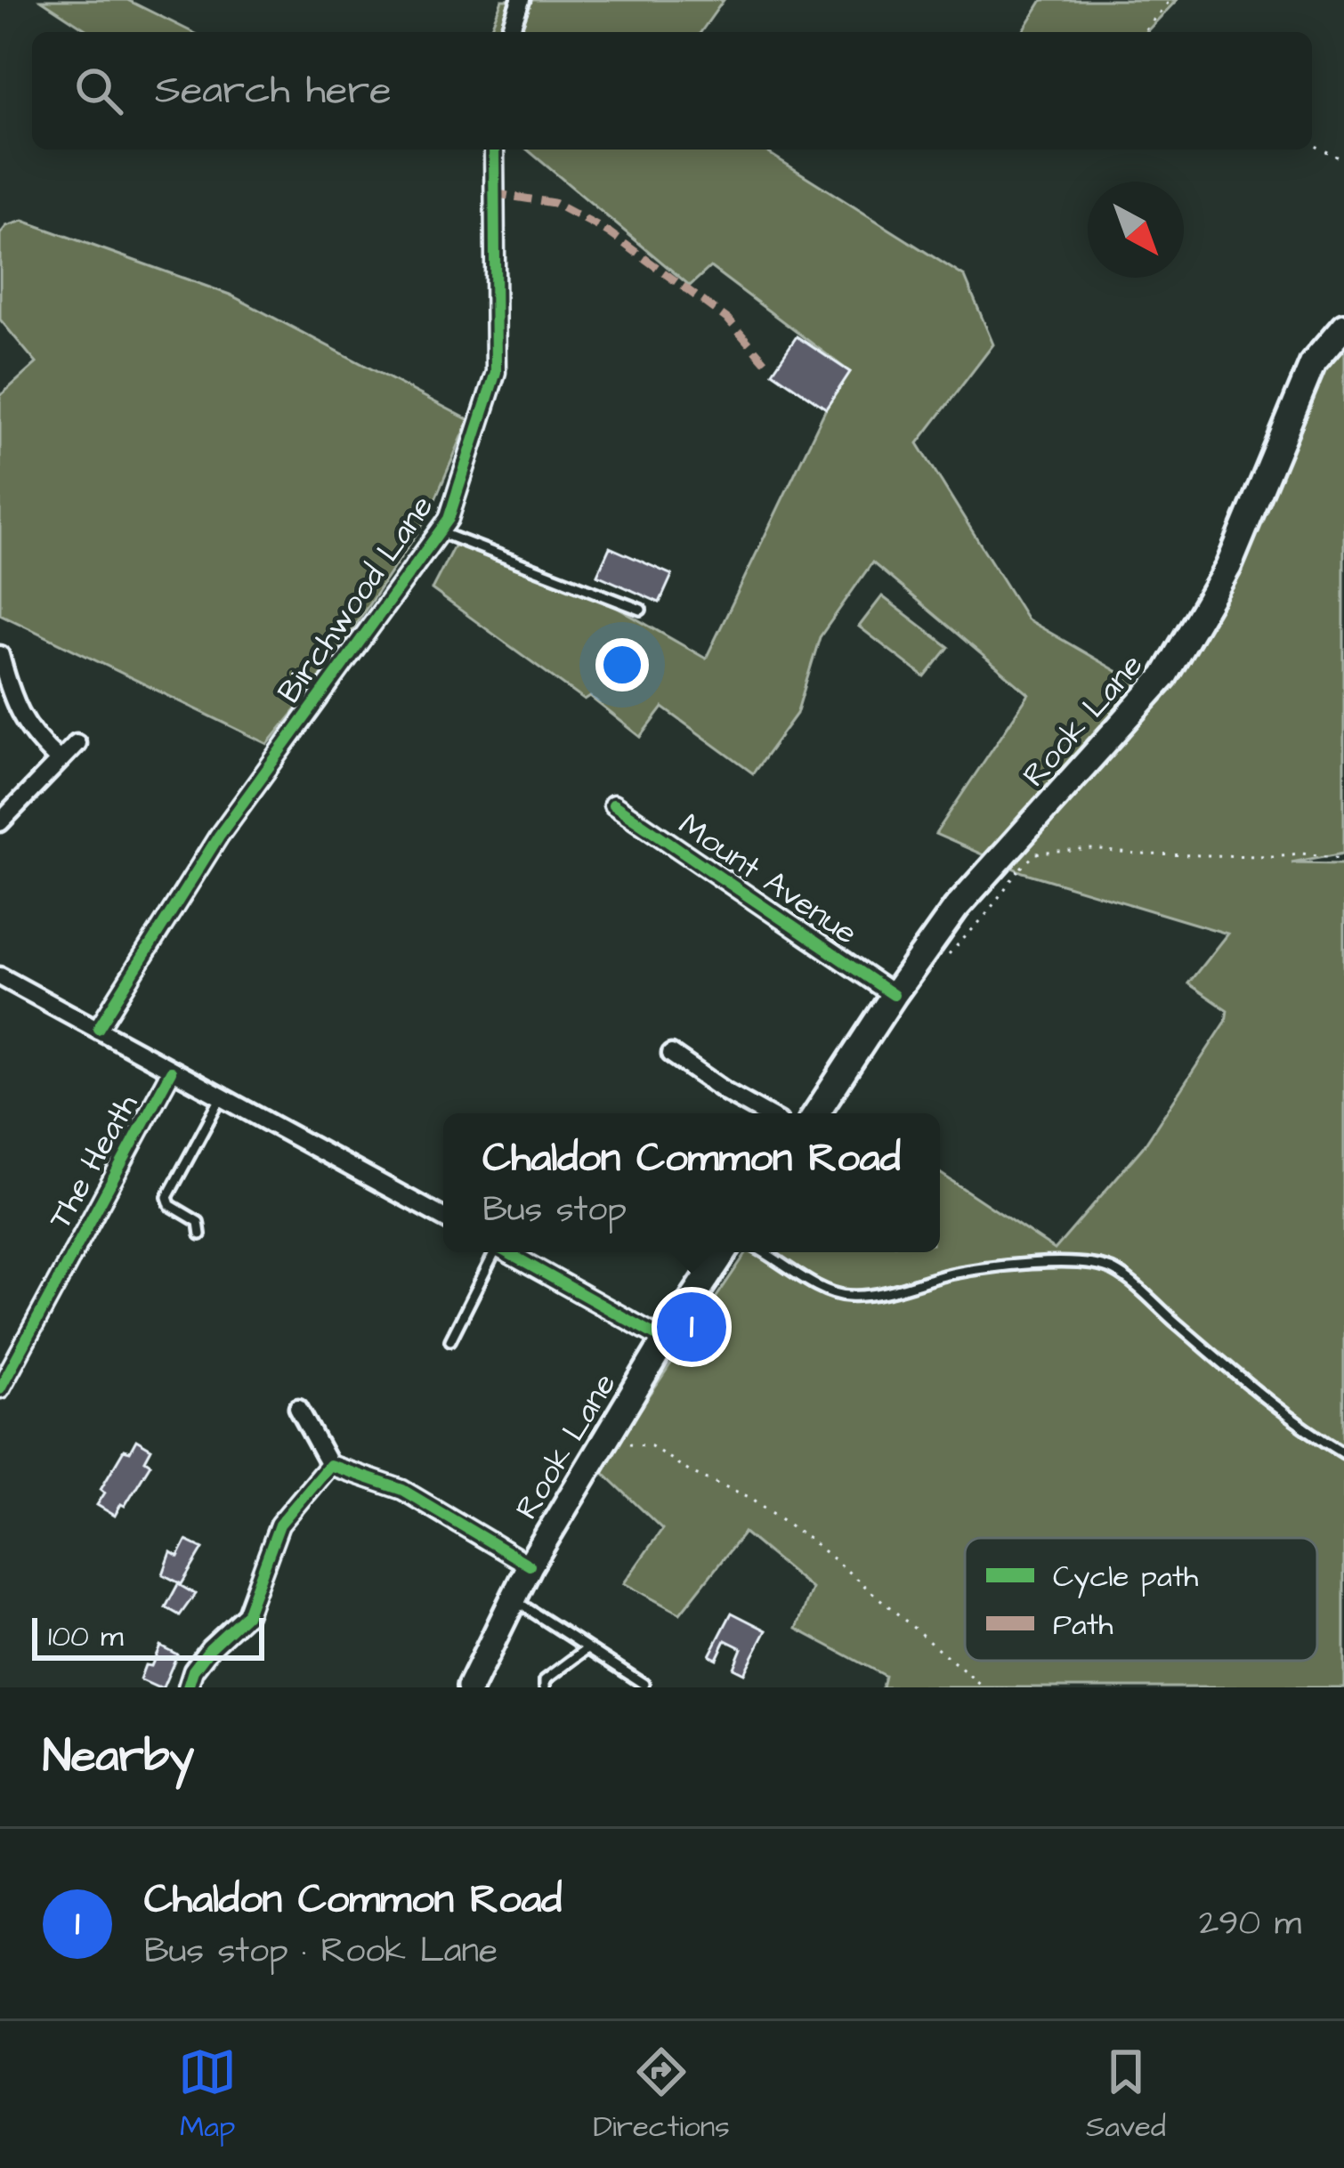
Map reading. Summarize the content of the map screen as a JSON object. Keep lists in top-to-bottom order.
{
  "streets": {
    "main road": ["Rook Lane"],
    "street": ["Birchwood Lane", "Mount Avenue", "The Heath"]
  },
  "crossings": [
    ["Rook Lane", "Mount Avenue"]
  ],
  "legend": ["Cycle path", "Path"],
  "scale_bar": "100 m",
  "north": "bottom right",
  "page": {
    "search": "Search here",
    "popup": ["Chaldon Common Road", "Bus stop"],
    "pins": "1",
    "scale": "100 m",
    "heading": "Nearby",
    "list": [
      {
        "mark": "1",
        "name": "Chaldon Common Road",
        "note": "Bus stop · Rook Lane",
        "value": "290 m"
      }
    ],
    "nav": ["Map", "Directions", "Saved"]
  }
}
